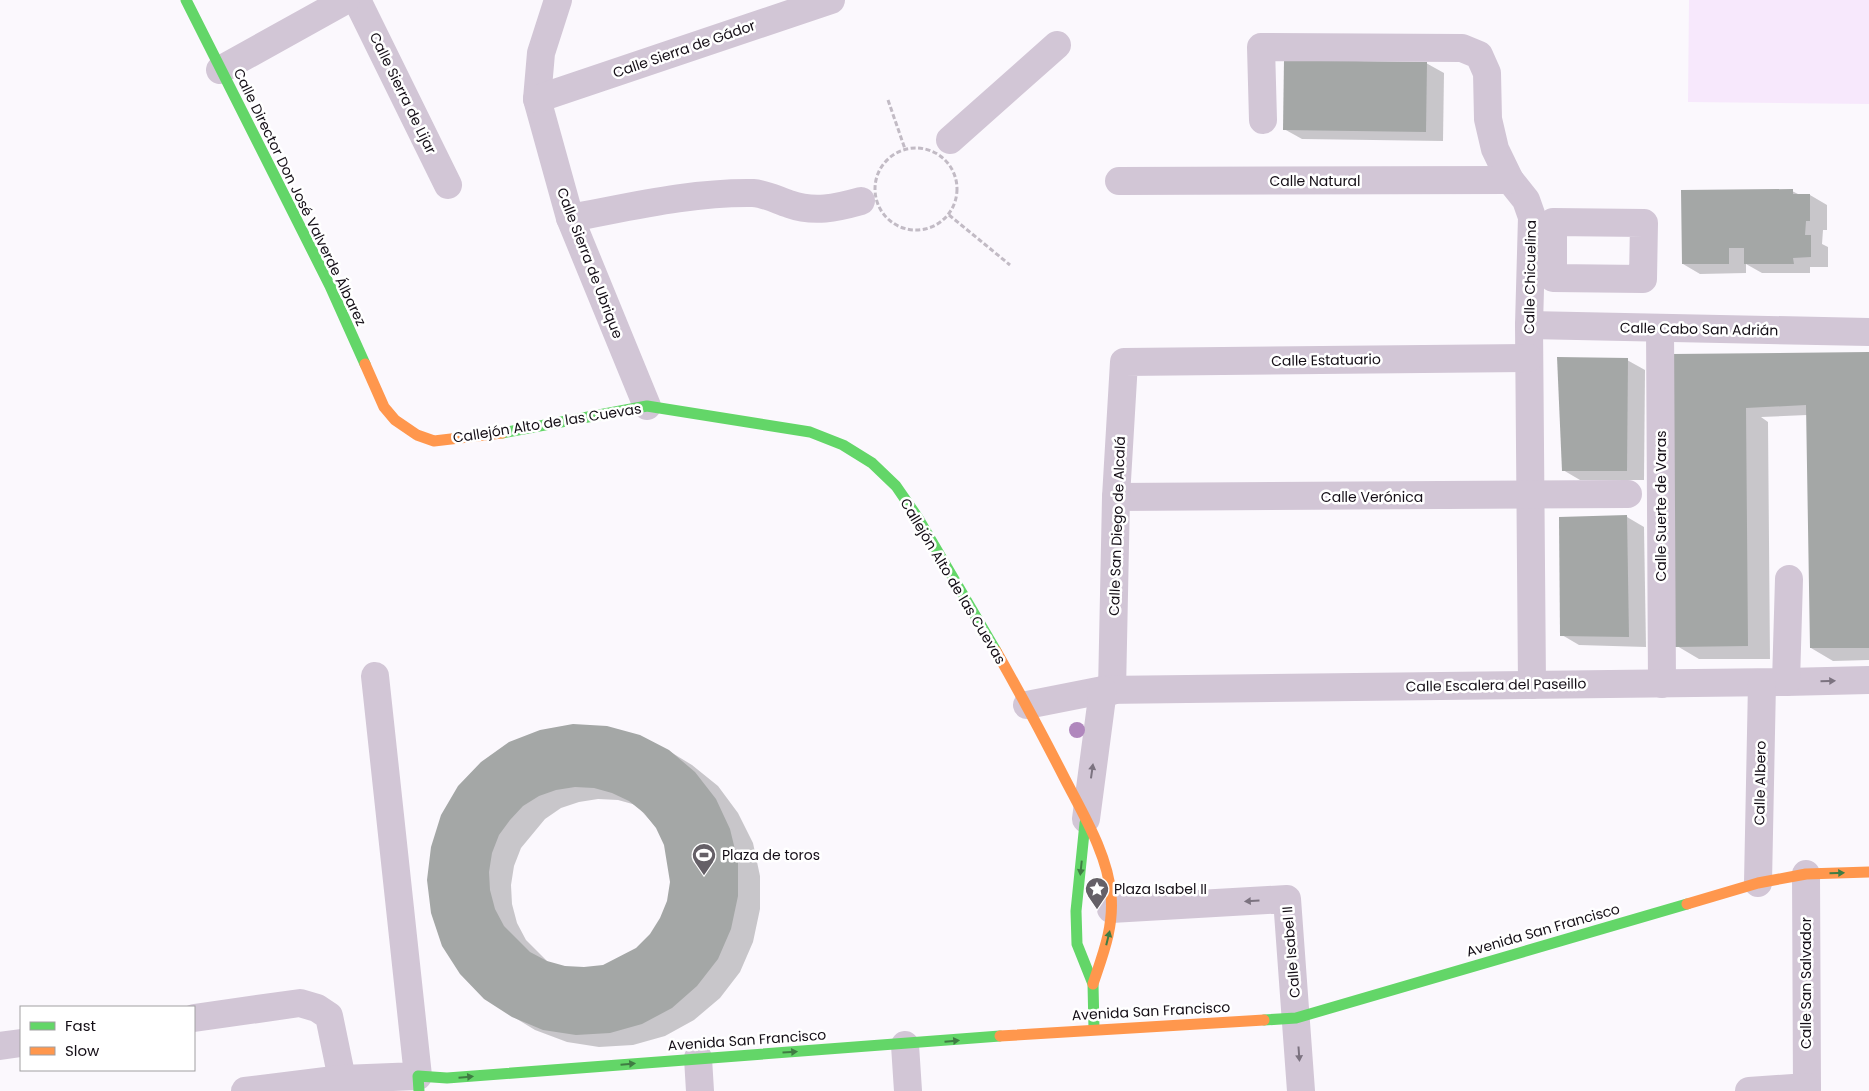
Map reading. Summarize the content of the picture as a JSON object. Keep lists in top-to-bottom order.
{
  "streets": {
    "street": [
      "Calle Sierra de Gádor",
      "Calle Sierra de Lijar",
      "Calle Natural",
      "Calle Director Don José Valverde Álbarez",
      "Calle Sierra de Ubrique",
      "Calle Chicuelina",
      "Calle Cabo San Adrián",
      "Calle Estatuario",
      "Callejón Alto de las Cuevas",
      "Calle Verónica",
      "Calle Suerte de Varas",
      "Calle San Diego de Alcalá",
      "Calle Escalera del Paseillo",
      "Calle Albero",
      "Avenida San Francisco",
      "Calle Isabel II",
      "Calle San Salvador"
    ]
  },
  "crossings": [
    ["Calle Sierra de Gádor", "Calle Sierra de Ubrique"],
    ["Calle Natural", "Calle Chicuelina"],
    ["Calle Director Don José Valverde Álbarez", "Callejón Alto de las Cuevas"],
    ["Calle Sierra de Ubrique", "Callejón Alto de las Cuevas"],
    ["Calle Chicuelina", "Calle Cabo San Adrián"],
    ["Calle Chicuelina", "Calle Estatuario"],
    ["Calle Chicuelina", "Calle Verónica"],
    ["Calle Chicuelina", "Calle Escalera del Paseillo"],
    ["Calle Cabo San Adrián", "Calle Suerte de Varas"],
    ["Calle Estatuario", "Calle San Diego de Alcalá"],
    ["Calle Verónica", "Calle San Diego de Alcalá"],
    ["Calle Suerte de Varas", "Calle Escalera del Paseillo"],
    ["Calle San Diego de Alcalá", "Calle Escalera del Paseillo"],
    ["Calle Escalera del Paseillo", "Calle Albero"],
    ["Calle Albero", "Avenida San Francisco"],
    ["Avenida San Francisco", "Calle Isabel II"],
    ["Avenida San Francisco", "Calle San Salvador"]
  ],
  "one_way": ["Avenida San Francisco"],
  "places": {
    "sports": ["Plaza de toros"],
    "place": ["Plaza Isabel II"]
  },
  "legend": ["Fast", "Slow"]
}
